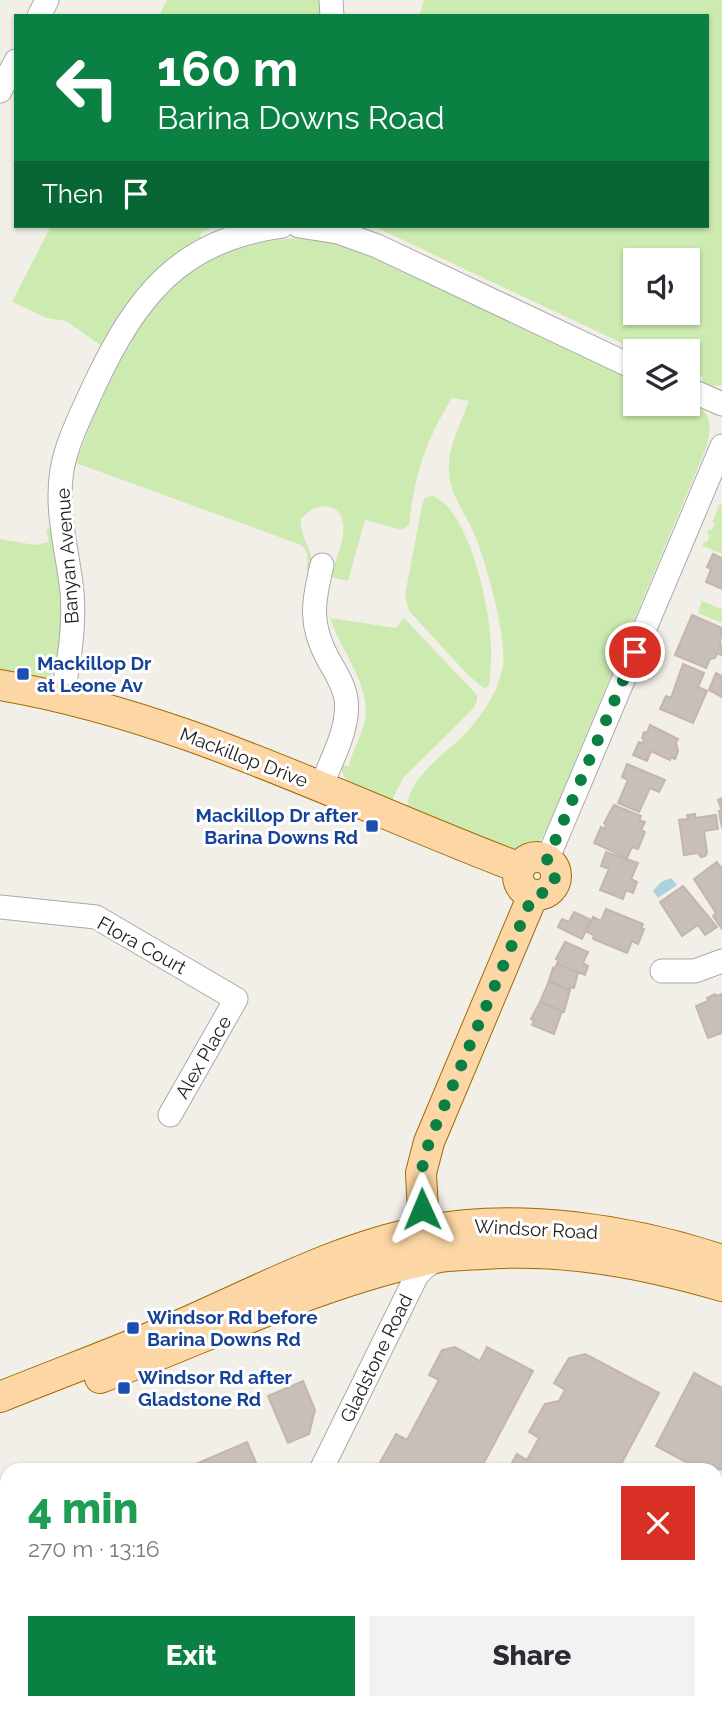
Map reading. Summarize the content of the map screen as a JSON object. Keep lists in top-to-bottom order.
{
  "streets": {
    "main road": ["Mackillop Drive", "Windsor Road"],
    "street": [
      "Banyan Avenue",
      "Flora Court",
      "Alex Place",
      "Gladstone Road"
    ]
  },
  "crossings": [
    ["Banyan Avenue", "Mackillop Drive"],
    ["Flora Court", "Alex Place"],
    ["Windsor Road", "Gladstone Road"]
  ],
  "places": {
    "transit": [
      "Mackillop Dr at Leone Av",
      "Mackillop Dr after Barina Downs Rd",
      "Windsor Rd before Barina Downs Rd",
      "Windsor Rd after Gladstone Rd"
    ]
  },
  "page": {
    "turn": ["160 m", "Barina Downs Road"],
    "then": "Then",
    "heading": ["4 min", "270 m · 13:16"],
    "buttons": ["Exit", "Share"]
  }
}
